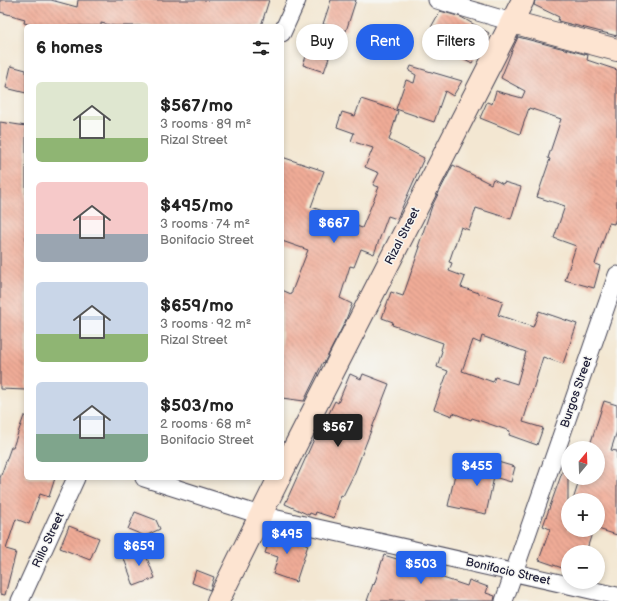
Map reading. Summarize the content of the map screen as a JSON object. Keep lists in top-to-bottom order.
{
  "streets": {
    "main road": ["Rizal Street"],
    "street": ["Burgos Street", "Rillo Street", "Bonifacio Street"]
  },
  "crossings": [
    ["Burgos Street", "Bonifacio Street"]
  ],
  "north": "top",
  "page": {
    "chip": ["Buy", "Rent", "Filters"],
    "heading": "6 homes",
    "list": [
      {
        "name": "$567/mo",
        "note": "3 rooms · 89 m² · Rizal Street"
      },
      {
        "name": "$495/mo",
        "note": "3 rooms · 74 m² · Bonifacio Street"
      },
      {
        "name": "$659/mo",
        "note": "3 rooms · 92 m² · Rizal Street"
      },
      {
        "name": "$503/mo",
        "note": "2 rooms · 68 m² · Bonifacio Street"
      }
    ],
    "price": [
      "$667",
      "$567",
      "$455",
      "$495",
      "$659",
      "$503"
    ],
    "map_buttons": ["+", "−"]
  }
}
